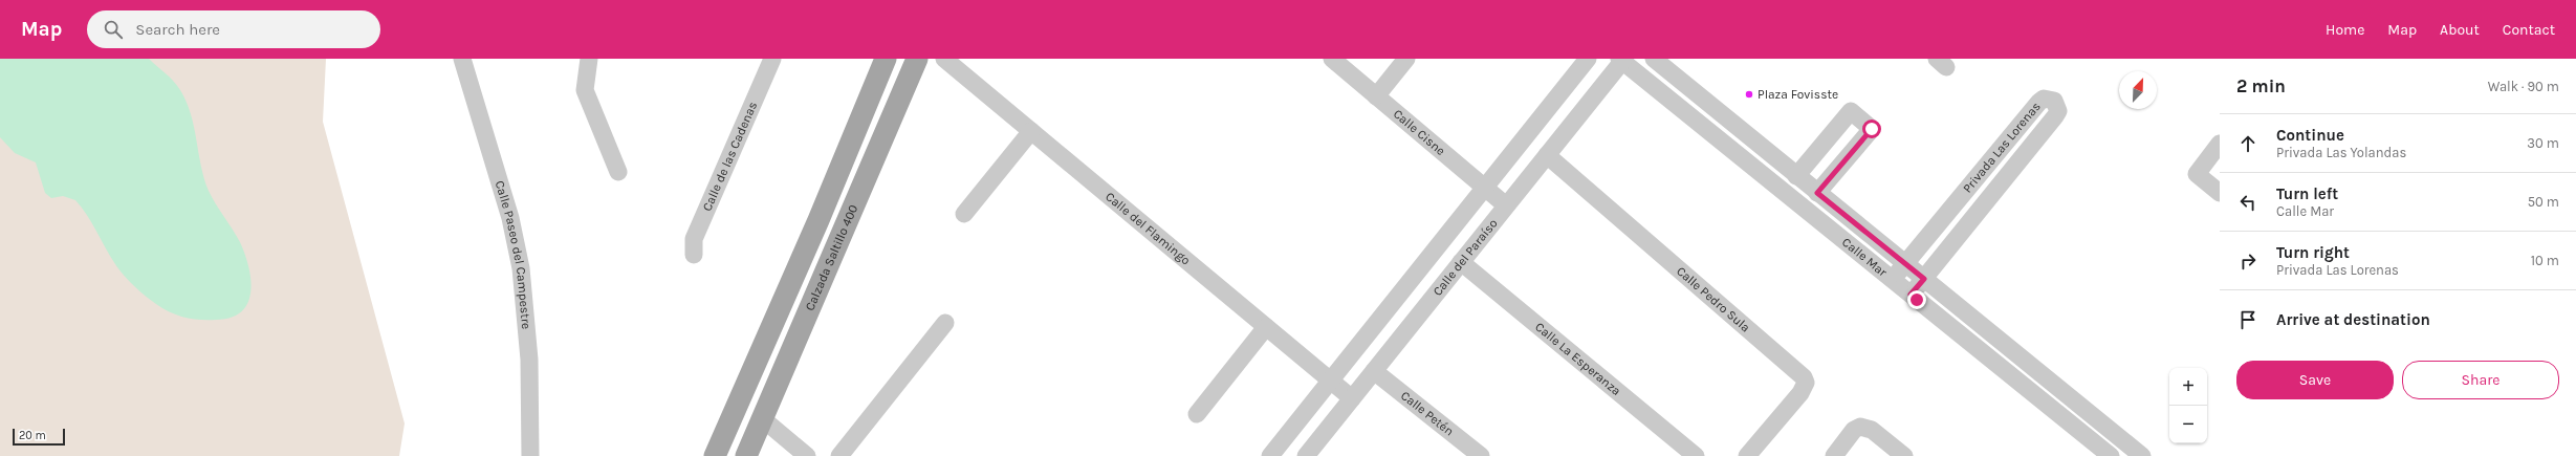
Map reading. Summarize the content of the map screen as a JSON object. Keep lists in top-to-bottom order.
{
  "streets": {
    "main road": ["Calzada Saltillo 400"],
    "street": [
      "Calle Cisne",
      "Privada Las Lorenas",
      "Calle de las Cadenas",
      "Calle del Flamingo",
      "Calle Paseo del Campestre",
      "Calle del Paraíso",
      "Calle Mar",
      "Calle Pedro Sula",
      "Calle La Esperanza",
      "Calle Petén"
    ]
  },
  "crossings": [
    ["Calle Cisne", "Calle del Paraíso"],
    ["Privada Las Lorenas", "Calle Mar"],
    ["Calle del Flamingo", "Calle del Paraíso"],
    ["Calle del Paraíso", "Calle Mar"],
    ["Calle del Paraíso", "Calle Pedro Sula"],
    ["Calle del Paraíso", "Calle La Esperanza"],
    ["Calle del Paraíso", "Calle Petén"]
  ],
  "places": ["Plaza Fovisste"],
  "scale_bar": "20 m",
  "north": "top right",
  "page": {
    "header": "Map",
    "search": "Search here",
    "nav": [
      "Home",
      "Map",
      "About",
      "Contact"
    ],
    "heading": ["2 min", "Walk · 90 m"],
    "list": [
      ["Continue", "Privada Las Yolandas", "30 m"],
      ["Turn left", "Calle Mar", "50 m"],
      ["Turn right", "Privada Las Lorenas", "10 m"],
      "Arrive at destination"
    ],
    "buttons": ["Save", "Share"],
    "map_buttons": ["+", "−"],
    "scale": "20 m"
  }
}
